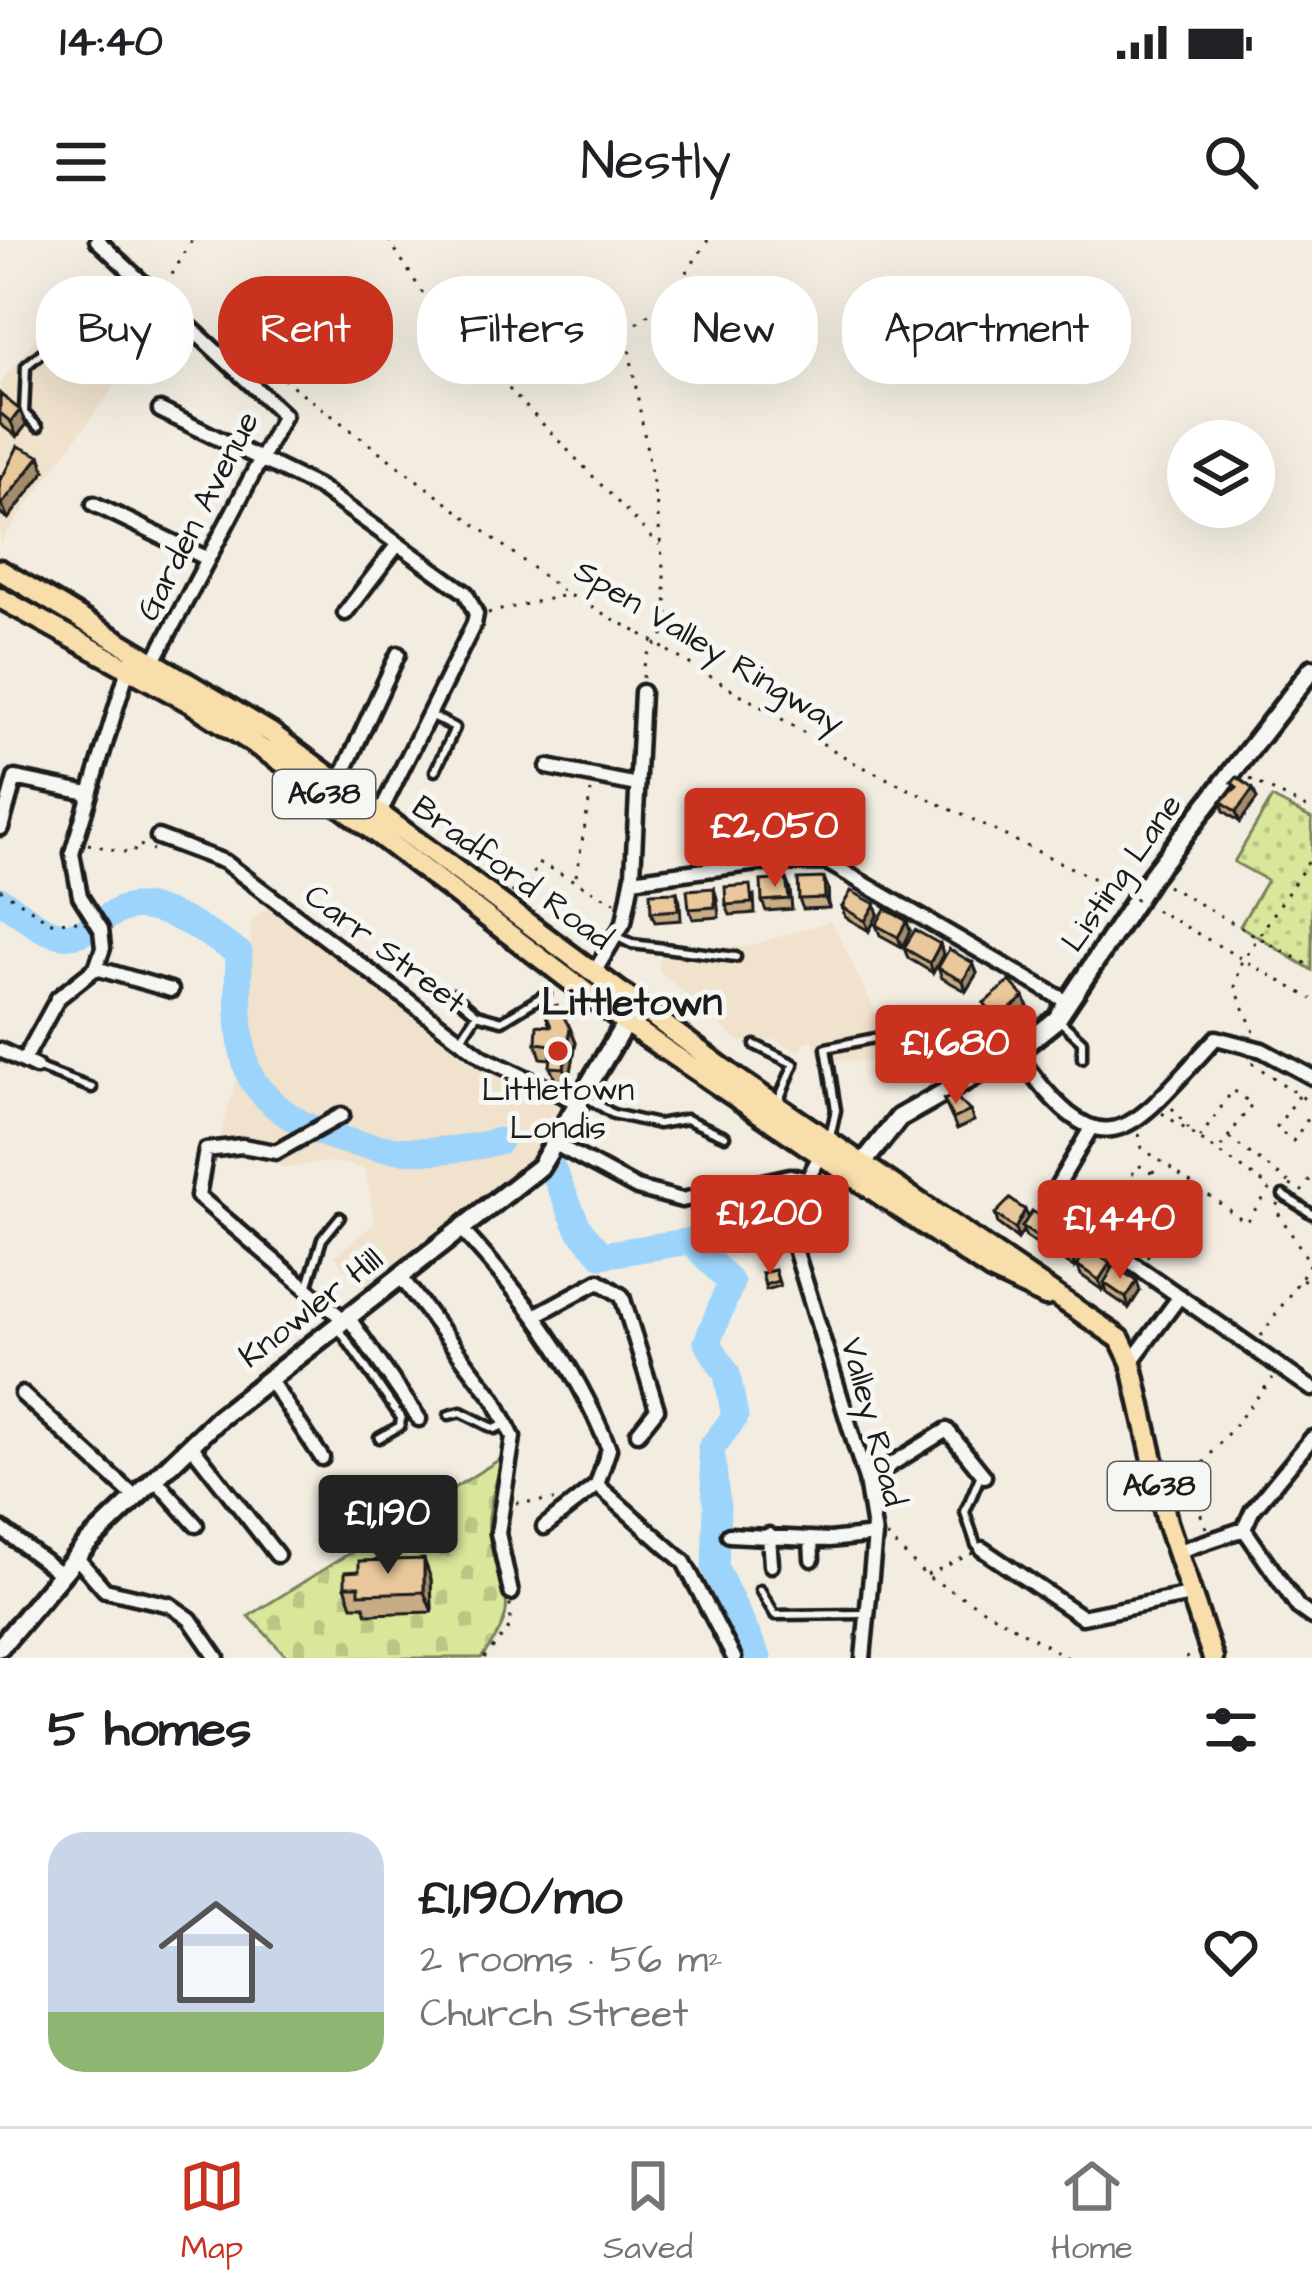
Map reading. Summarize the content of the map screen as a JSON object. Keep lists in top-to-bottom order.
{
  "streets": {
    "main road": ["A638", "Bradford Road"],
    "street": [
      "Garden Avenue",
      "Listing Lane",
      "Carr Street",
      "Knowler Hill",
      "Valley Road"
    ],
    "path": ["Spen Valley Ringway"]
  },
  "crossings": [
    ["Garden Avenue", "Bradford Road"],
    ["Bradford Road", "Listing Lane"],
    ["Bradford Road", "Knowler Hill"],
    ["Bradford Road", "Valley Road"],
    ["Carr Street", "Knowler Hill"]
  ],
  "districts": ["Littletown"],
  "places": ["Littletown Londis"],
  "page": {
    "status": "14:40",
    "header": "Nestly",
    "chip": [
      "Buy",
      "Rent",
      "Filters",
      "New",
      "Apartment"
    ],
    "price": [
      "£2,050",
      "£1,680",
      "£1,200",
      "£1,440",
      "£1,190"
    ],
    "heading": "5 homes",
    "list": [
      {
        "name": "£1,190/mo",
        "note": "2 rooms · 56 m² · Church Street"
      }
    ],
    "tabs": ["Map", "Saved", "Home"]
  }
}
